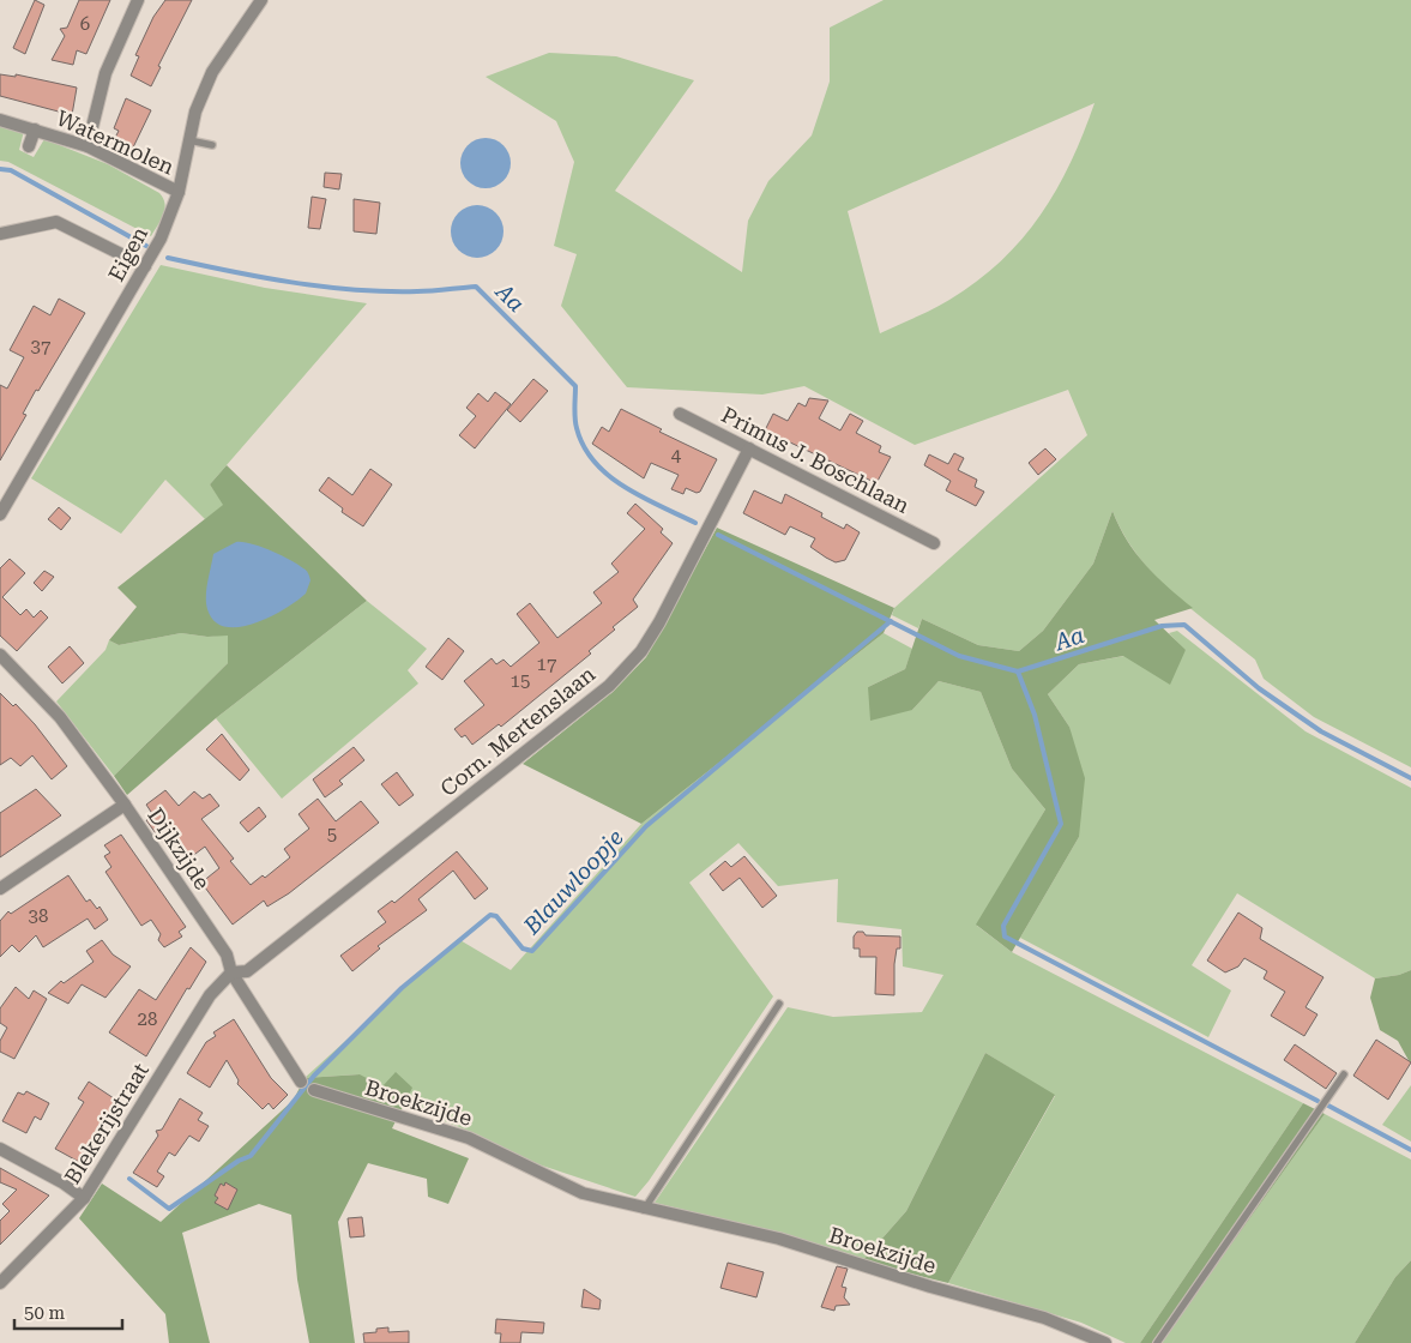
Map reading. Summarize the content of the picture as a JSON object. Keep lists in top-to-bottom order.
{
  "streets": {
    "street": [
      "Watermolen",
      "Eigen",
      "Primus J. Boschlaan",
      "Corn. Mertenslaan",
      "Dijkzijde",
      "Broekzijde",
      "Blekerijstraat"
    ]
  },
  "crossings": [
    ["Watermolen", "Eigen"],
    ["Primus J. Boschlaan", "Corn. Mertenslaan"],
    ["Corn. Mertenslaan", "Dijkzijde"],
    ["Corn. Mertenslaan", "Blekerijstraat"],
    ["Dijkzijde", "Blekerijstraat"]
  ],
  "water": ["Aa", "Blauwloopje"],
  "house_numbers": [
    "6",
    "37",
    "4",
    "17",
    "15",
    "5",
    "38",
    "28"
  ],
  "scale_bar": "50 m"
}
